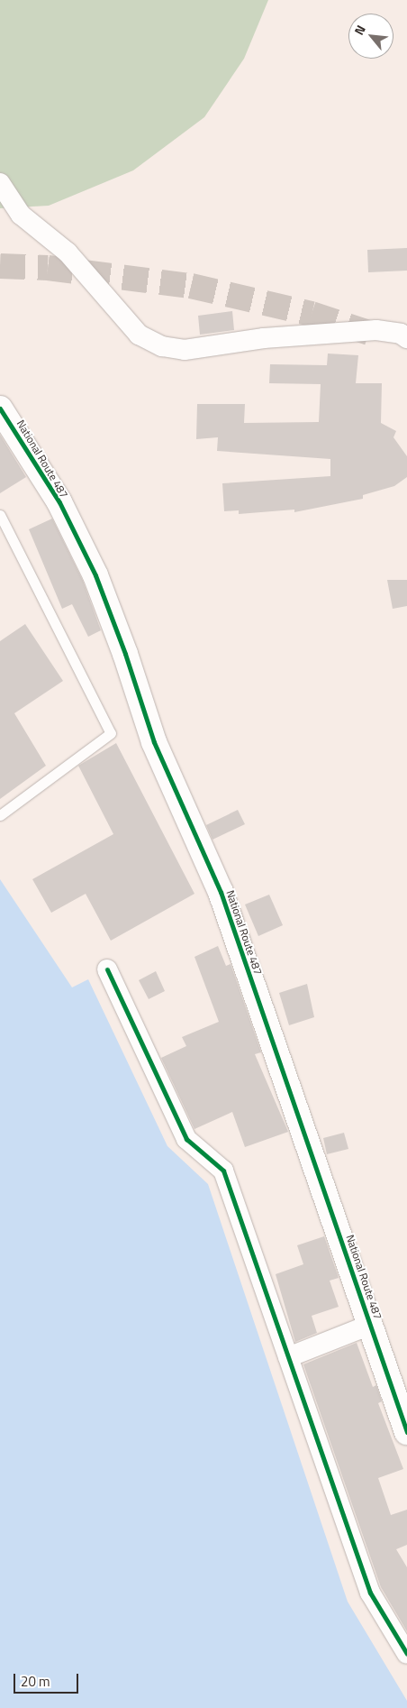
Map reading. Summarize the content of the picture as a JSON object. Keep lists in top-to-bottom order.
{
  "streets": {
    "highway": ["National Route 487"]
  },
  "scale_bar": "20 m",
  "north": "top left"
}
